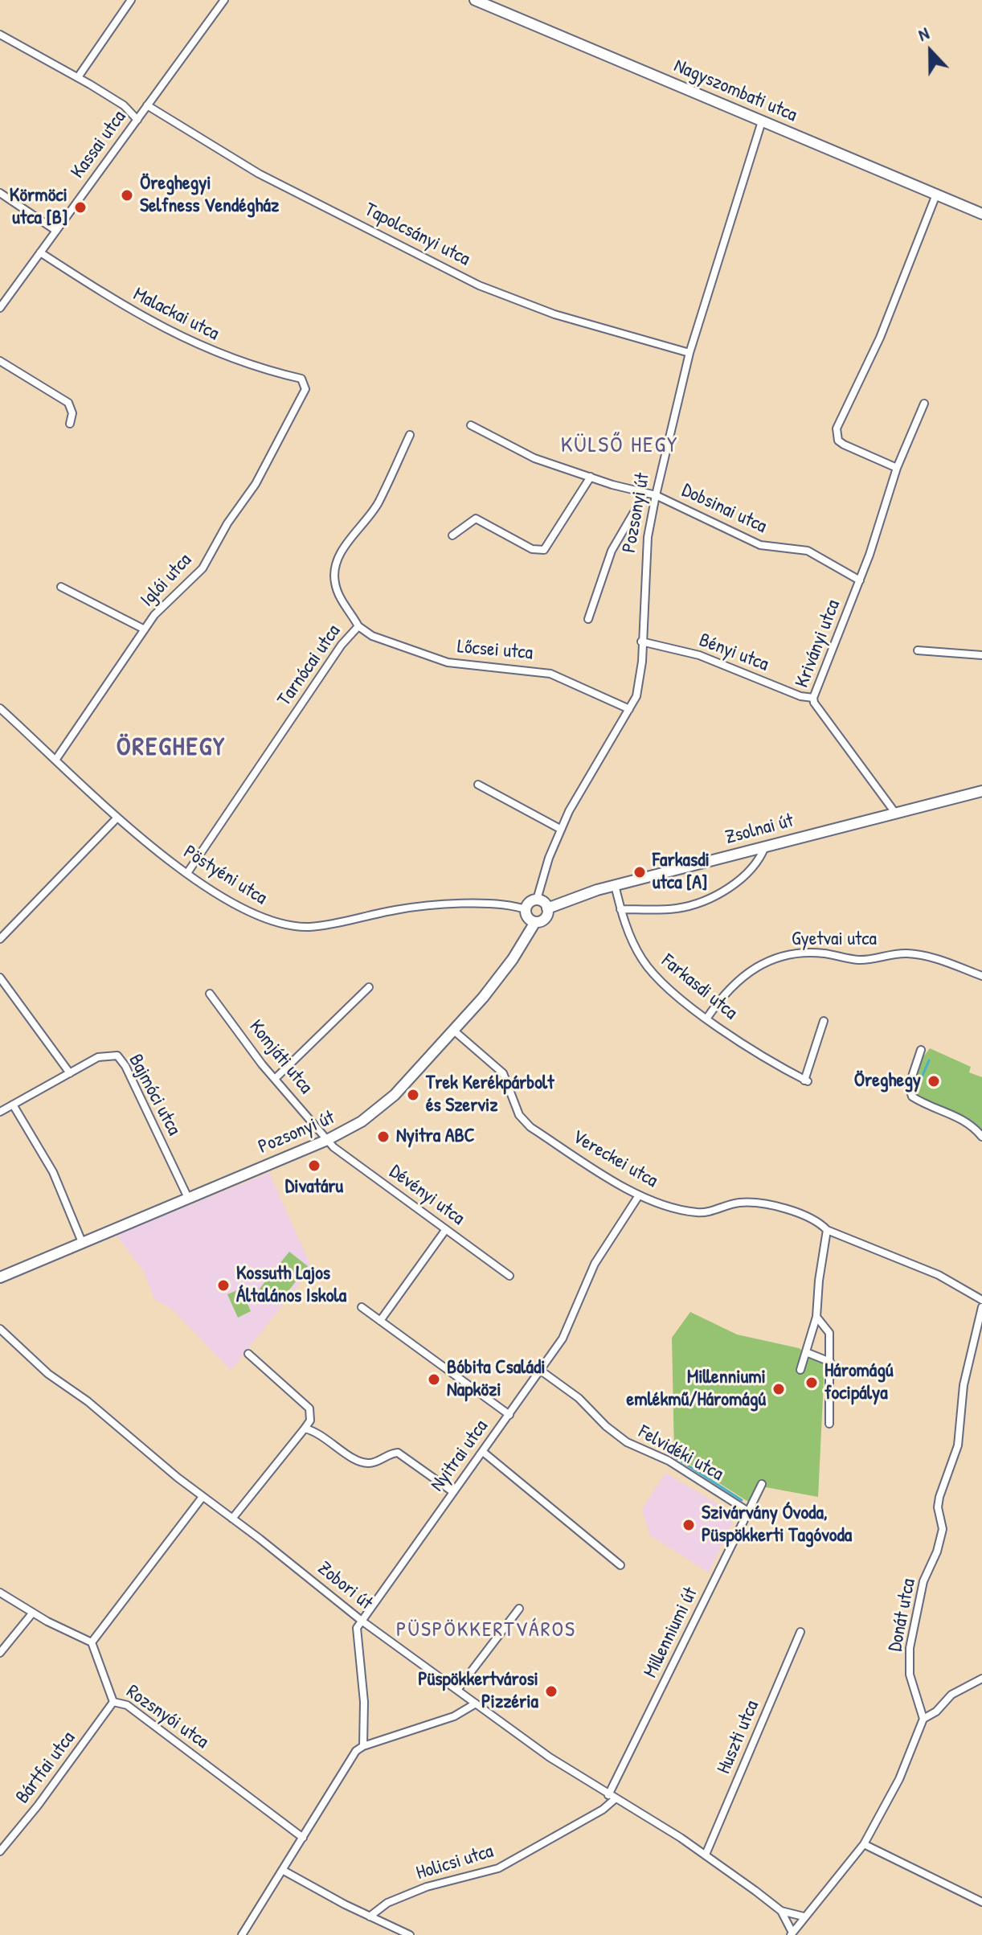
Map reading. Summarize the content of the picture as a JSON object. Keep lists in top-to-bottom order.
{
  "streets": {
    "street": [
      "Nagyszombati utca",
      "Kassai utca",
      "Tapolcsányi utca",
      "Malackai utca",
      "Dobsinai utca",
      "Pozsonyi út",
      "Iglói utca",
      "Kriványi utca",
      "Lőcsei utca",
      "Bényi utca",
      "Tarnócai utca",
      "Zsolnai út",
      "Pöstyéni utca",
      "Gyetvai utca",
      "Farkasdi utca",
      "Komjáti utca",
      "Bajmóci utca",
      "Vereckei utca",
      "Dévényi utca",
      "Felvidéki utca",
      "Nyitrai utca",
      "Zobori út",
      "Donát utca",
      "Millenniumi út",
      "Rozsnyói utca",
      "Huszti utca",
      "Bártfai utca",
      "Holicsi utca"
    ]
  },
  "crossings": [
    ["Nagyszombati utca", "Pozsonyi út"],
    ["Kassai utca", "Tapolcsányi utca"],
    ["Kassai utca", "Malackai utca"],
    ["Tapolcsányi utca", "Pozsonyi út"],
    ["Malackai utca", "Iglói utca"],
    ["Dobsinai utca", "Pozsonyi út"],
    ["Dobsinai utca", "Kriványi utca"],
    ["Pozsonyi út", "Lőcsei utca"],
    ["Pozsonyi út", "Bényi utca"],
    ["Pozsonyi út", "Zsolnai út"],
    ["Pozsonyi út", "Pöstyéni utca"],
    ["Pozsonyi út", "Komjáti utca"],
    ["Pozsonyi út", "Bajmóci utca"],
    ["Pozsonyi út", "Vereckei utca"],
    ["Pozsonyi út", "Dévényi utca"],
    ["Iglói utca", "Pöstyéni utca"],
    ["Kriványi utca", "Bényi utca"],
    ["Kriványi utca", "Zsolnai út"],
    ["Lőcsei utca", "Tarnócai utca"],
    ["Tarnócai utca", "Pöstyéni utca"],
    ["Zsolnai út", "Pöstyéni utca"],
    ["Zsolnai út", "Farkasdi utca"],
    ["Gyetvai utca", "Farkasdi utca"],
    ["Komjáti utca", "Dévényi utca"],
    ["Vereckei utca", "Nyitrai utca"],
    ["Felvidéki utca", "Nyitrai utca"],
    ["Felvidéki utca", "Millenniumi út"],
    ["Nyitrai utca", "Zobori út"],
    ["Zobori út", "Millenniumi út"],
    ["Zobori út", "Huszti utca"],
    ["Zobori út", "Holicsi utca"],
    ["Millenniumi út", "Holicsi utca"],
    ["Rozsnyói utca", "Bártfai utca"]
  ],
  "districts": ["KÜLSŐ HEGY", "ÖREGHEGY", "PÜSPÖKKERTVÁROS"],
  "places": [
    "Öreghegyi Selfness Vendégház",
    "Körmöci utca [B]",
    "Farkasdi utca [A]",
    "Öreghegy",
    "Trek Kerékpárbolt és Szerviz",
    "Nyitra ABC",
    "Divatáru",
    "Kossuth Lajos Általános Iskola",
    "Bóbita Családi Napközi",
    "Háromágú focipálya",
    "Millenniumi emlékmű/Háromágú",
    "Szivárvány Óvoda, Püspökkerti Tagóvoda",
    "Püspökkertvárosi Pizzéria"
  ],
  "north": "top"
}
